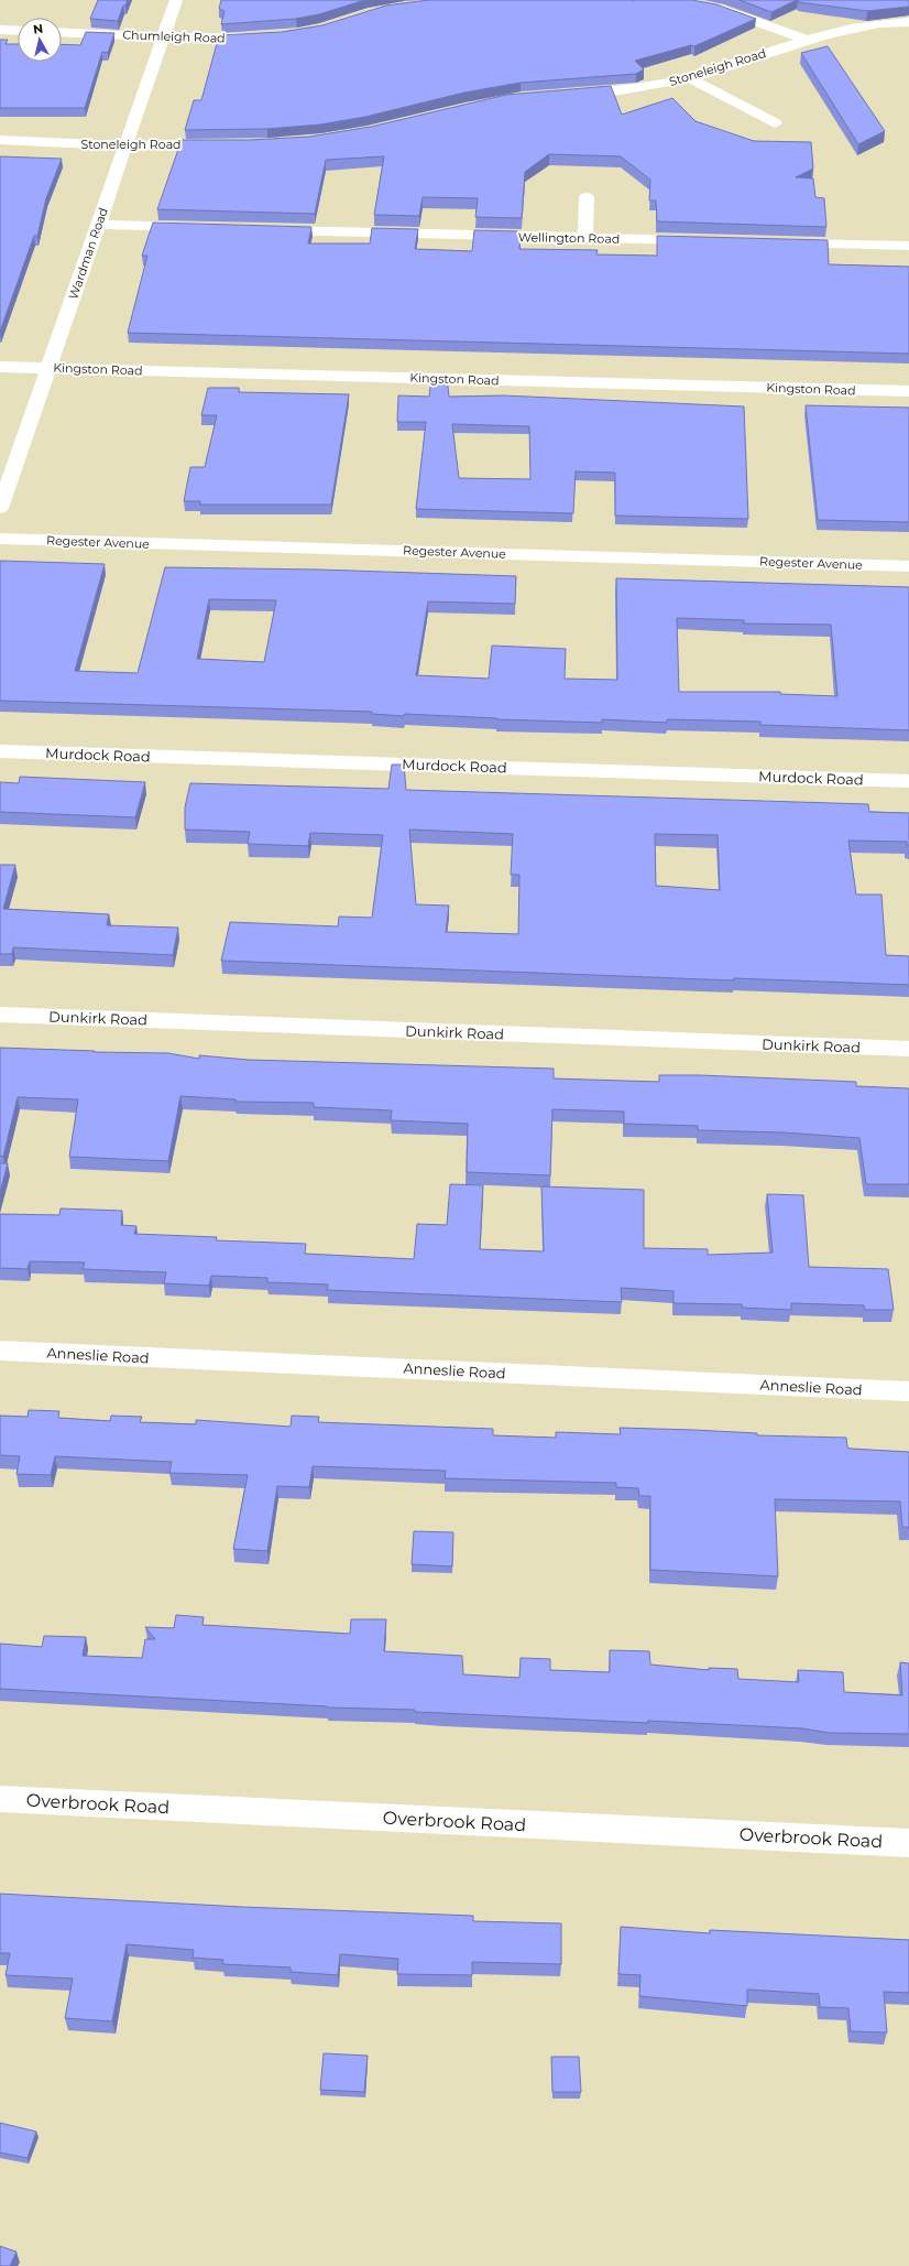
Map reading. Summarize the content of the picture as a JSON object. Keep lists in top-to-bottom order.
{
  "streets": {
    "street": [
      "Chumleigh Road",
      "Stoneleigh Road",
      "Wellington Road",
      "Wardman Road",
      "Kingston Road",
      "Regester Avenue",
      "Murdock Road",
      "Dunkirk Road",
      "Anneslie Road",
      "Overbrook Road"
    ]
  },
  "crossings": [
    ["Chumleigh Road", "Wardman Road"],
    ["Stoneleigh Road", "Wardman Road"],
    ["Wardman Road", "Kingston Road"]
  ],
  "north": "top"
}
